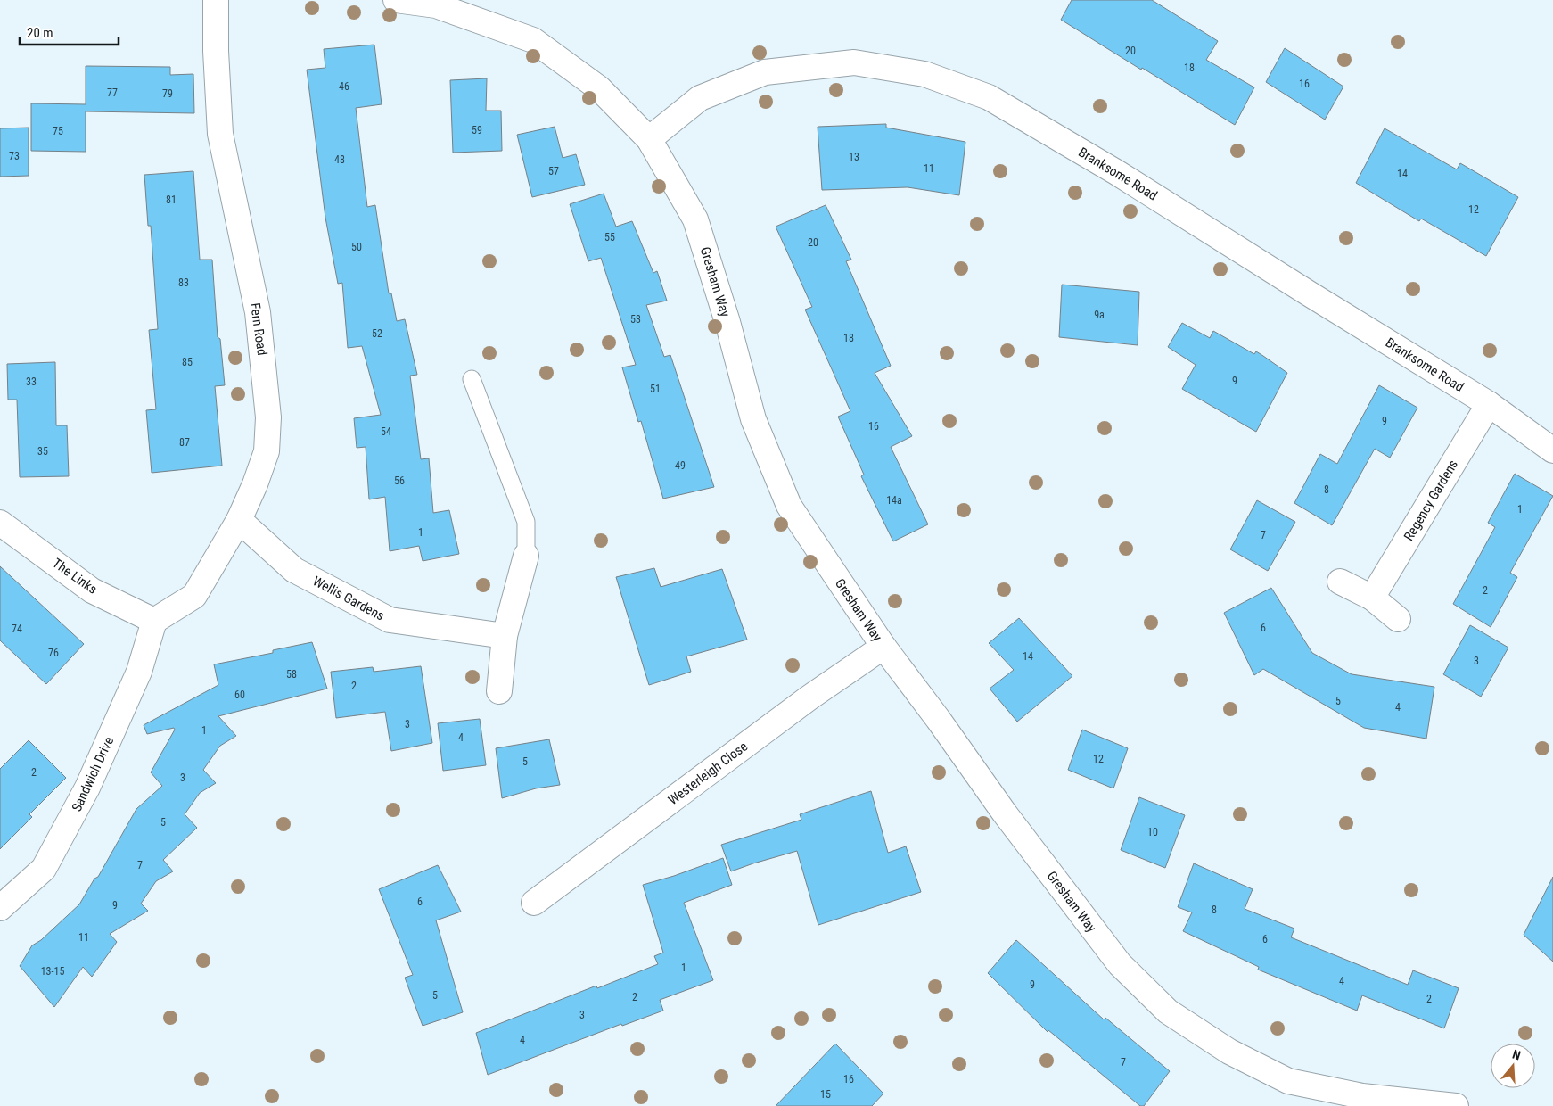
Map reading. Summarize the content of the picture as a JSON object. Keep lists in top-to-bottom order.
{
  "streets": {
    "street": [
      "Branksome Road",
      "Gresham Way",
      "Fern Road",
      "Regency Gardens",
      "The Links",
      "Wellis Gardens",
      "Westerleigh Close",
      "Sandwich Drive"
    ]
  },
  "crossings": [
    ["Branksome Road", "Gresham Way"],
    ["Branksome Road", "Regency Gardens"],
    ["Gresham Way", "Westerleigh Close"],
    ["Fern Road", "The Links"],
    ["Fern Road", "Wellis Gardens"],
    ["Fern Road", "Sandwich Drive"],
    ["The Links", "Sandwich Drive"]
  ],
  "house_numbers": [
    "20",
    "18",
    "16",
    "46",
    "77",
    "79",
    "59",
    "75",
    "73",
    "13",
    "48",
    "11",
    "57",
    "14",
    "81",
    "12",
    "55",
    "20",
    "50",
    "83",
    "9a",
    "53",
    "52",
    "18",
    "85",
    "9",
    "33",
    "51",
    "9",
    "16",
    "54",
    "87",
    "35",
    "49",
    "56",
    "8",
    "14a",
    "1",
    "1",
    "7",
    "2",
    "6",
    "74",
    "76",
    "14",
    "3",
    "58",
    "2",
    "60",
    "5",
    "4",
    "3",
    "1",
    "4",
    "12",
    "5",
    "2",
    "3",
    "5",
    "10",
    "7",
    "6",
    "9",
    "8",
    "11",
    "6",
    "1",
    "13-15",
    "4",
    "9",
    "5",
    "2",
    "2",
    "3",
    "4",
    "7",
    "16",
    "15"
  ],
  "scale_bar": "20 m",
  "north": "top"
}
